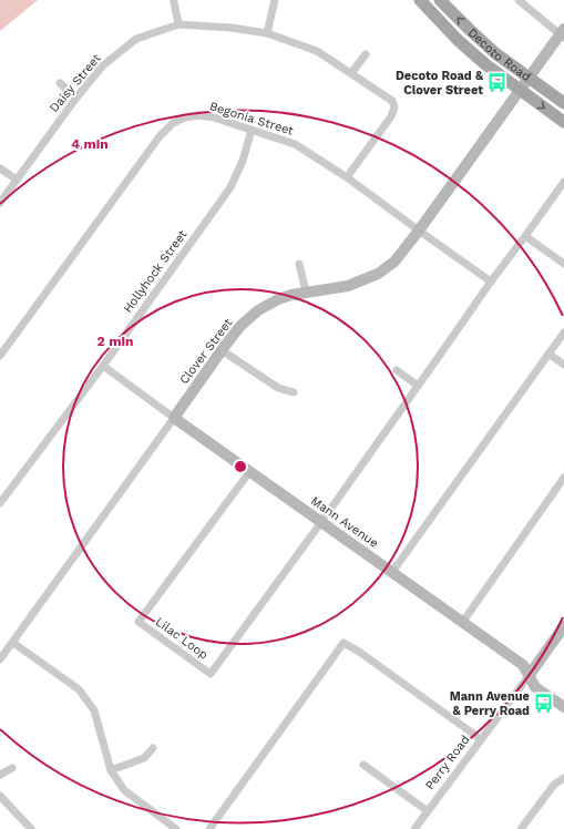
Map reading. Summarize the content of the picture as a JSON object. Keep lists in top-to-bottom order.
{
  "streets": {
    "main road": ["Decoto Road"],
    "street": [
      "Daisy Street",
      "Begonia Street",
      "Hollyhock Street",
      "Clover Street",
      "Mann Avenue",
      "Lilac Loop",
      "Perry Road"
    ]
  },
  "crossings": [
    ["Decoto Road", "Clover Street"],
    ["Daisy Street", "Begonia Street"],
    ["Begonia Street", "Hollyhock Street"],
    ["Begonia Street", "Clover Street"],
    ["Hollyhock Street", "Mann Avenue"],
    ["Clover Street", "Mann Avenue"],
    ["Mann Avenue", "Lilac Loop"],
    ["Mann Avenue", "Perry Road"]
  ],
  "places": {
    "bus stop": ["Decoto Road & Clover Street", "Mann Avenue & Perry Road"]
  },
  "rings": ["4 min", "2 min"]
}
